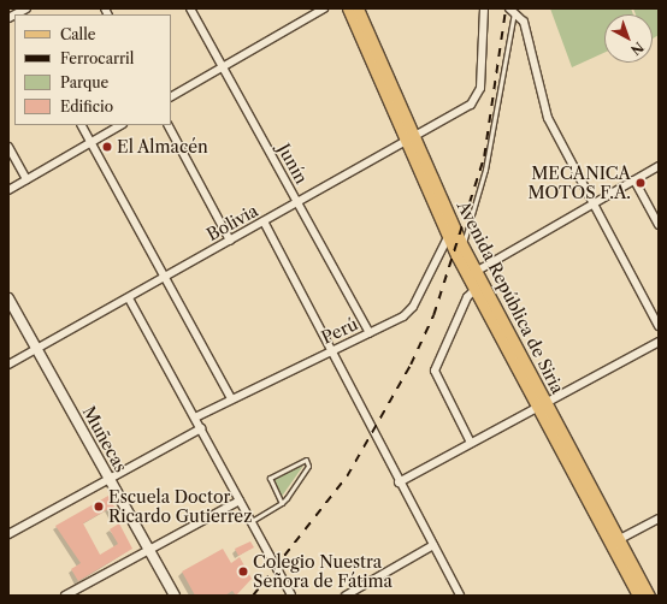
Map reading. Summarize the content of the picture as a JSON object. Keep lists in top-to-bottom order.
{
  "streets": {
    "main road": ["Avenida República de Siria"],
    "street": [
      "Junín",
      "Bolivia",
      "Perú",
      "Muñecas"
    ]
  },
  "crossings": [
    ["Junín", "Bolivia"],
    ["Junín", "Perú"],
    ["Bolivia", "Avenida República de Siria"],
    ["Bolivia", "Muñecas"],
    ["Avenida República de Siria", "Perú"]
  ],
  "places": [
    "El Almacén",
    "MECANICA MOTOS F.A.",
    "Escuela Doctor Ricardo Gutierrez",
    "Colegio Nuestra Señora de Fátima"
  ],
  "legend": [
    "Calle",
    "Ferrocarril",
    "Parque",
    "Edificio"
  ],
  "north": "bottom right"
}
